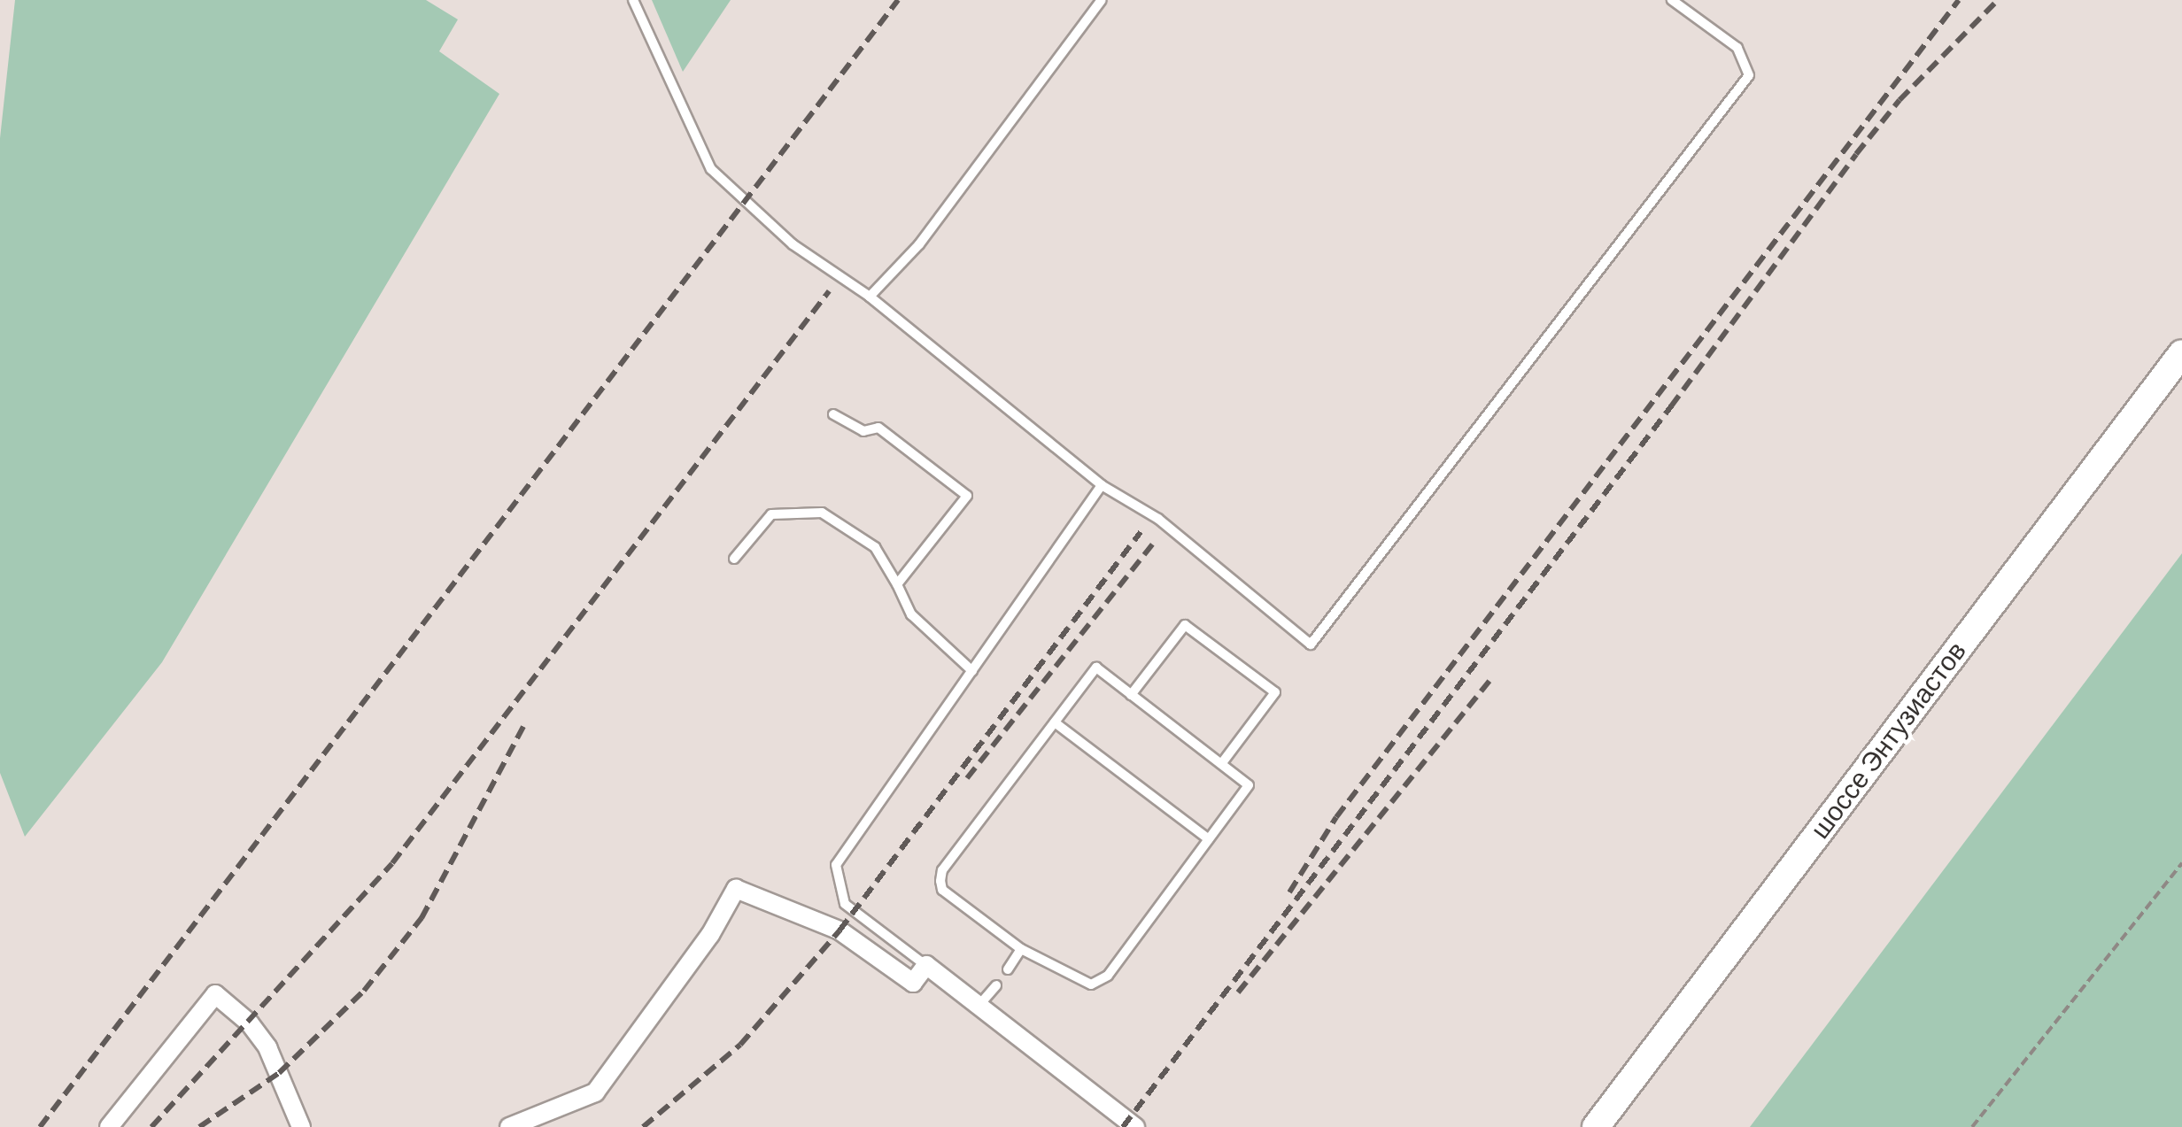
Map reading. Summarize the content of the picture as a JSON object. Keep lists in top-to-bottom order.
{
  "streets": {
    "main road": ["шоссе Энтузиастов"]
  }
}
